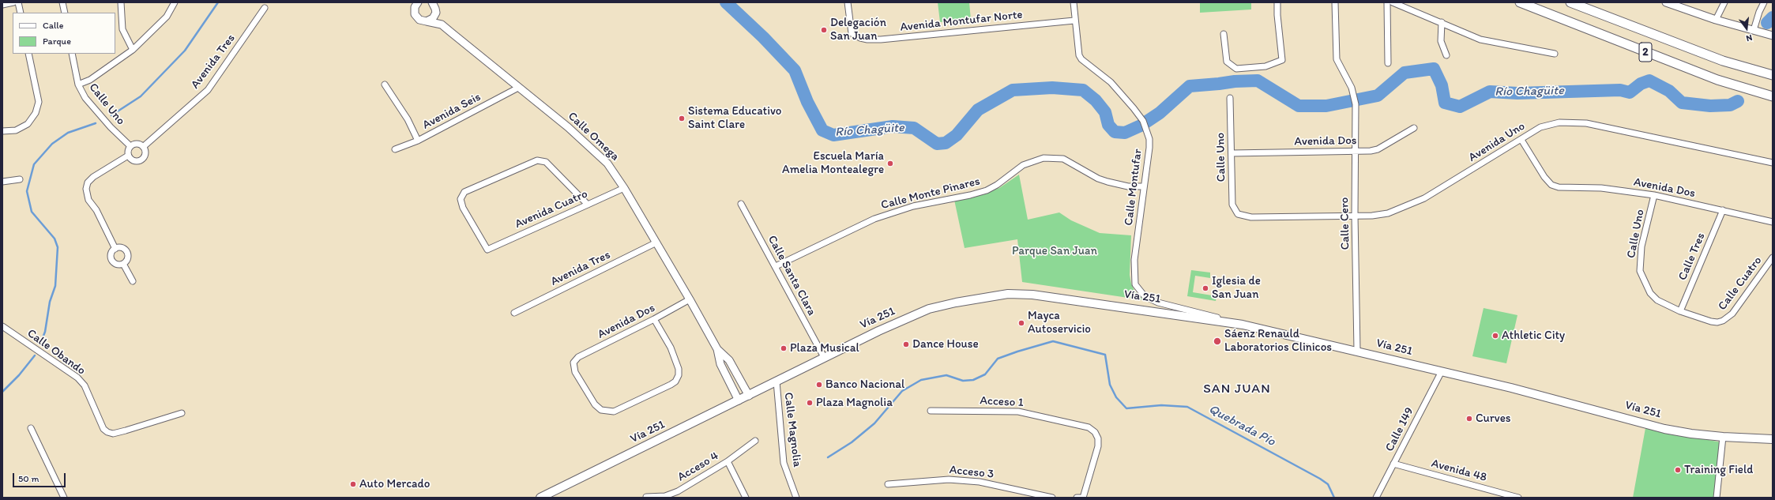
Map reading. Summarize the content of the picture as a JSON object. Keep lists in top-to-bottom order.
{
  "streets": {
    "highway": ["2"],
    "main road": ["Vía 251"],
    "street": [
      "Avenida Montufar Norte",
      "Avenida Tres",
      "Calle Uno",
      "Avenida Seis",
      "Calle Omega",
      "Avenida Dos",
      "Avenida Uno",
      "Calle Montufar",
      "Calle Monte Pinares",
      "Avenida Cuatro",
      "Calle Cero",
      "Calle Tres",
      "Calle Santa Clara",
      "Calle Cuatro",
      "Calle Obando",
      "Acceso 1",
      "Calle Magnolia",
      "Calle 149",
      "Acceso 4",
      "Avenida 48",
      "Acceso 3"
    ]
  },
  "crossings": [
    ["Avenida Montufar Norte", "Calle Montufar"],
    ["Avenida Tres", "Calle Uno"],
    ["Avenida Tres", "Calle Omega"],
    ["Calle Uno", "Avenida Dos"],
    ["Calle Uno", "Avenida Uno"],
    ["Calle Uno", "Calle Tres"],
    ["Calle Uno", "Calle Cuatro"],
    ["Avenida Seis", "Calle Omega"],
    ["Calle Omega", "Avenida Dos"],
    ["Calle Omega", "Avenida Cuatro"],
    ["Calle Omega", "Vía 251"],
    ["Avenida Dos", "Avenida Uno"],
    ["Avenida Dos", "Calle Cero"],
    ["Avenida Dos", "Calle Tres"],
    ["Avenida Uno", "Calle Cero"],
    ["Calle Montufar", "Calle Monte Pinares"],
    ["Calle Montufar", "Vía 251"],
    ["Calle Monte Pinares", "Calle Santa Clara"],
    ["Calle Cero", "Vía 251"],
    ["Calle Tres", "Calle Cuatro"],
    ["Calle Santa Clara", "Vía 251"],
    ["Vía 251", "Calle Magnolia"],
    ["Vía 251", "Calle 149"],
    ["Calle 149", "Avenida 48"]
  ],
  "districts": ["SAN JUAN"],
  "water": ["Río Chagüite", "Quebrada Pío"],
  "parks": ["Parque San Juan"],
  "places": [
    "Delegación San Juan",
    "Sistema Educativo Saint Clare",
    "Escuela María Amelia Montealegre",
    "Iglesia de San Juan",
    "Mayca Autoservicio",
    "Athletic City",
    "Sáenz Renauld Laboratorios Clinicos",
    "Dance House",
    "Plaza Musical",
    "Banco Nacional",
    "Plaza Magnolia",
    "Curves",
    "Training Field",
    "Auto Mercado"
  ],
  "legend": ["Calle", "Parque"],
  "scale_bar": "50 m",
  "north": "bottom"
}
